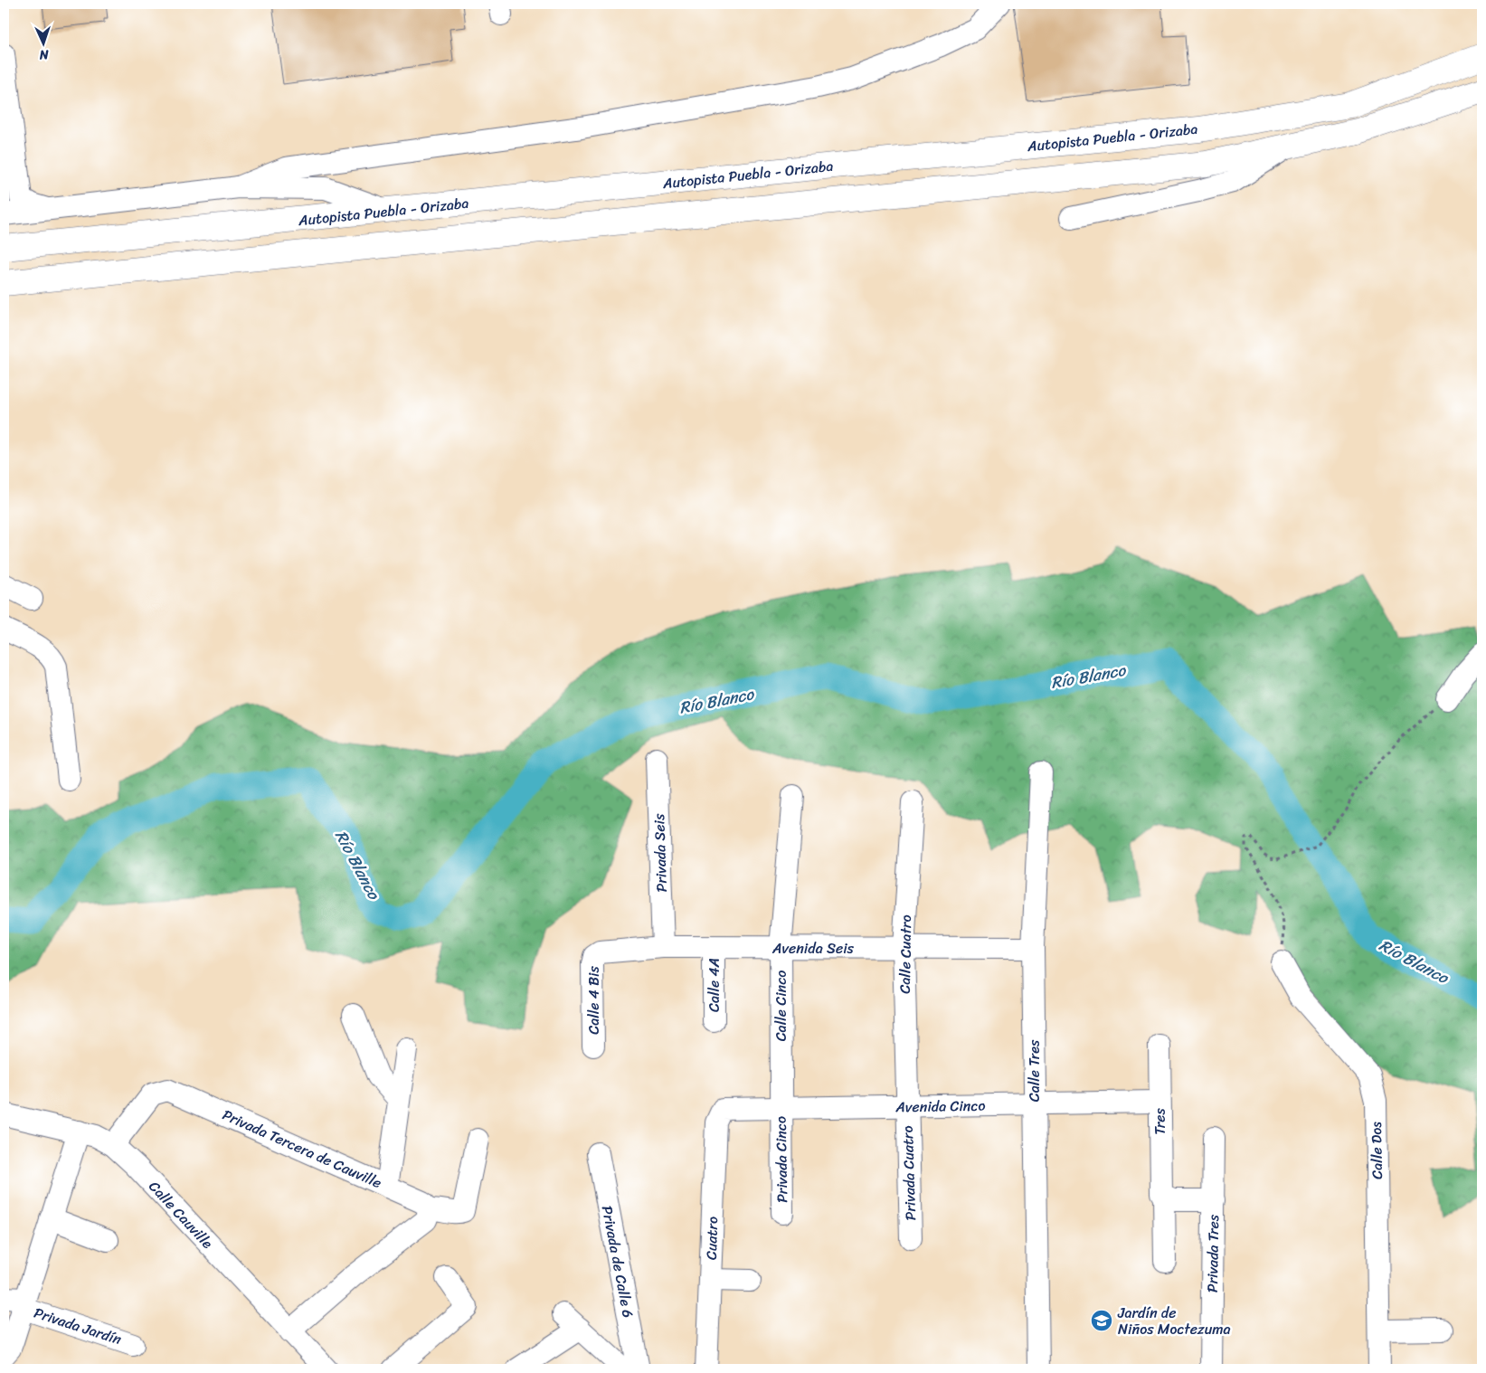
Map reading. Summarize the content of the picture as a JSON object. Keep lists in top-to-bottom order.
{
  "streets": {
    "highway": ["Autopista Puebla - Orizaba"],
    "street": [
      "Privada Seis",
      "Avenida Seis",
      "Calle Cuatro",
      "Calle 4A",
      "Calle 4 Bis",
      "Calle Cinco",
      "Calle Tres",
      "Avenida Cinco",
      "Tres",
      "Privada Tercera de Cauville",
      "Calle Dos",
      "Privada Cinco",
      "Privada Cuatro",
      "Calle Cauville",
      "Cuatro",
      "Privada Tres",
      "Privada de Calle 6",
      "Privada Jardín"
    ]
  },
  "crossings": [
    ["Privada Seis", "Avenida Seis"],
    ["Avenida Seis", "Calle Cuatro"],
    ["Avenida Seis", "Calle 4A"],
    ["Avenida Seis", "Calle 4 Bis"],
    ["Avenida Seis", "Calle Cinco"],
    ["Avenida Seis", "Calle Tres"],
    ["Calle Cuatro", "Avenida Cinco"],
    ["Calle Cuatro", "Privada Cuatro"],
    ["Calle Cinco", "Avenida Cinco"],
    ["Calle Cinco", "Privada Cinco"],
    ["Calle Tres", "Avenida Cinco"],
    ["Avenida Cinco", "Tres"],
    ["Avenida Cinco", "Privada Cinco"],
    ["Avenida Cinco", "Privada Cuatro"],
    ["Avenida Cinco", "Cuatro"],
    ["Privada Tercera de Cauville", "Calle Cauville"]
  ],
  "water": ["Río Blanco"],
  "places": {
    "school or university": ["Jardín de Niños Moctezuma"]
  },
  "north": "bottom"
}
